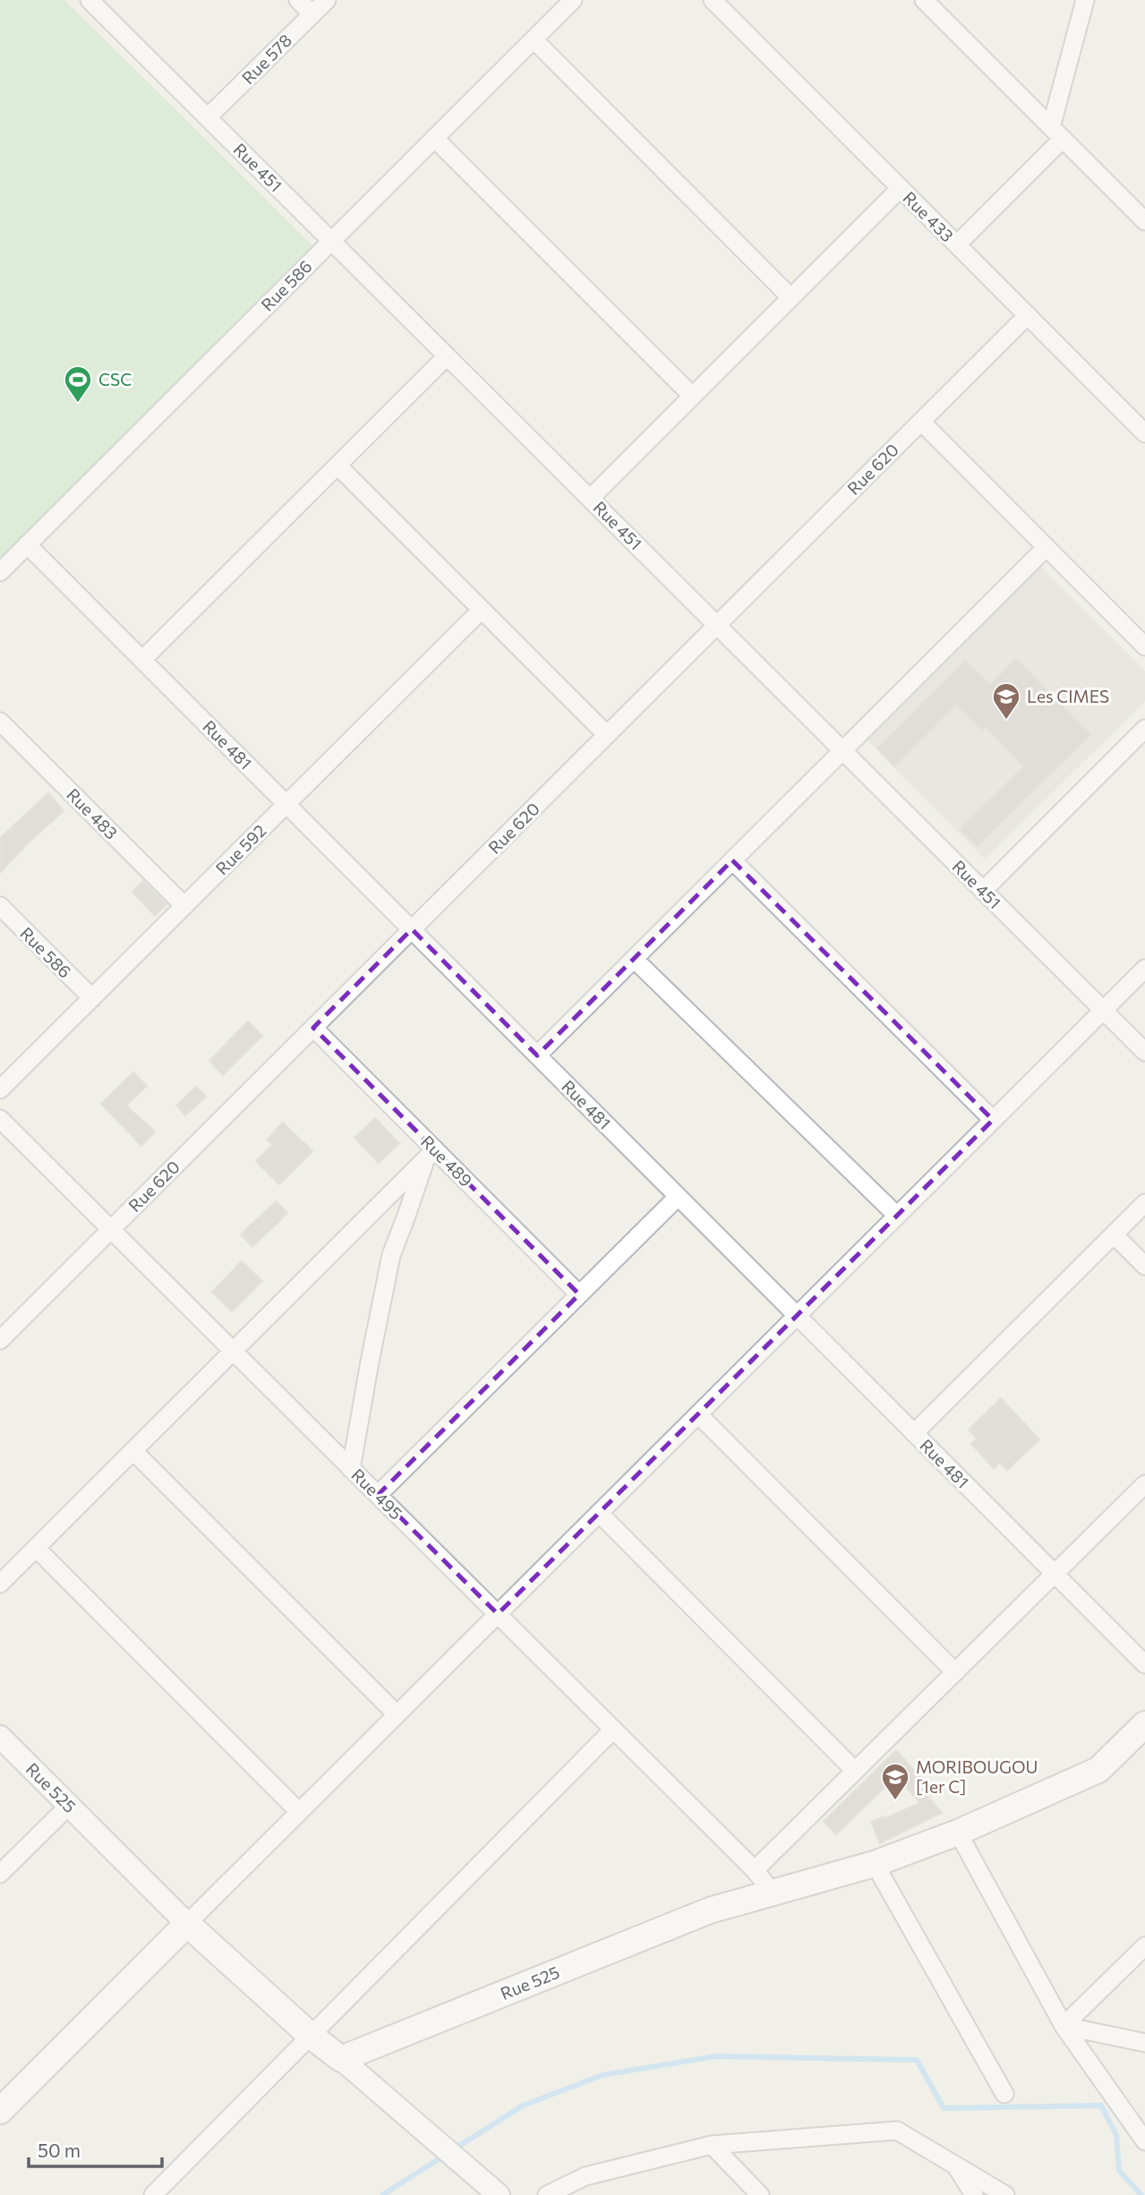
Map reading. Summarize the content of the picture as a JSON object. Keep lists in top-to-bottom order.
{
  "streets": {
    "main road": ["Rue 525"],
    "street": [
      "Rue 578",
      "Rue 451",
      "Rue 433",
      "Rue 586",
      "Rue 620",
      "Rue 481",
      "Rue 483",
      "Rue 592",
      "Rue 489",
      "Rue 495"
    ]
  },
  "crossings": [
    ["Rue 578", "Rue 451"],
    ["Rue 451", "Rue 586"],
    ["Rue 451", "Rue 620"],
    ["Rue 433", "Rue 620"],
    ["Rue 586", "Rue 481"],
    ["Rue 586", "Rue 592"],
    ["Rue 620", "Rue 481"],
    ["Rue 620", "Rue 489"],
    ["Rue 620", "Rue 495"],
    ["Rue 481", "Rue 592"],
    ["Rue 483", "Rue 592"],
    ["Rue 495", "Rue 525"]
  ],
  "places": {
    "sports": ["CSC"],
    "school or university": ["Les CIMES", "MORIBOUGOU [1er C]"]
  },
  "scale_bar": "50 m"
}
